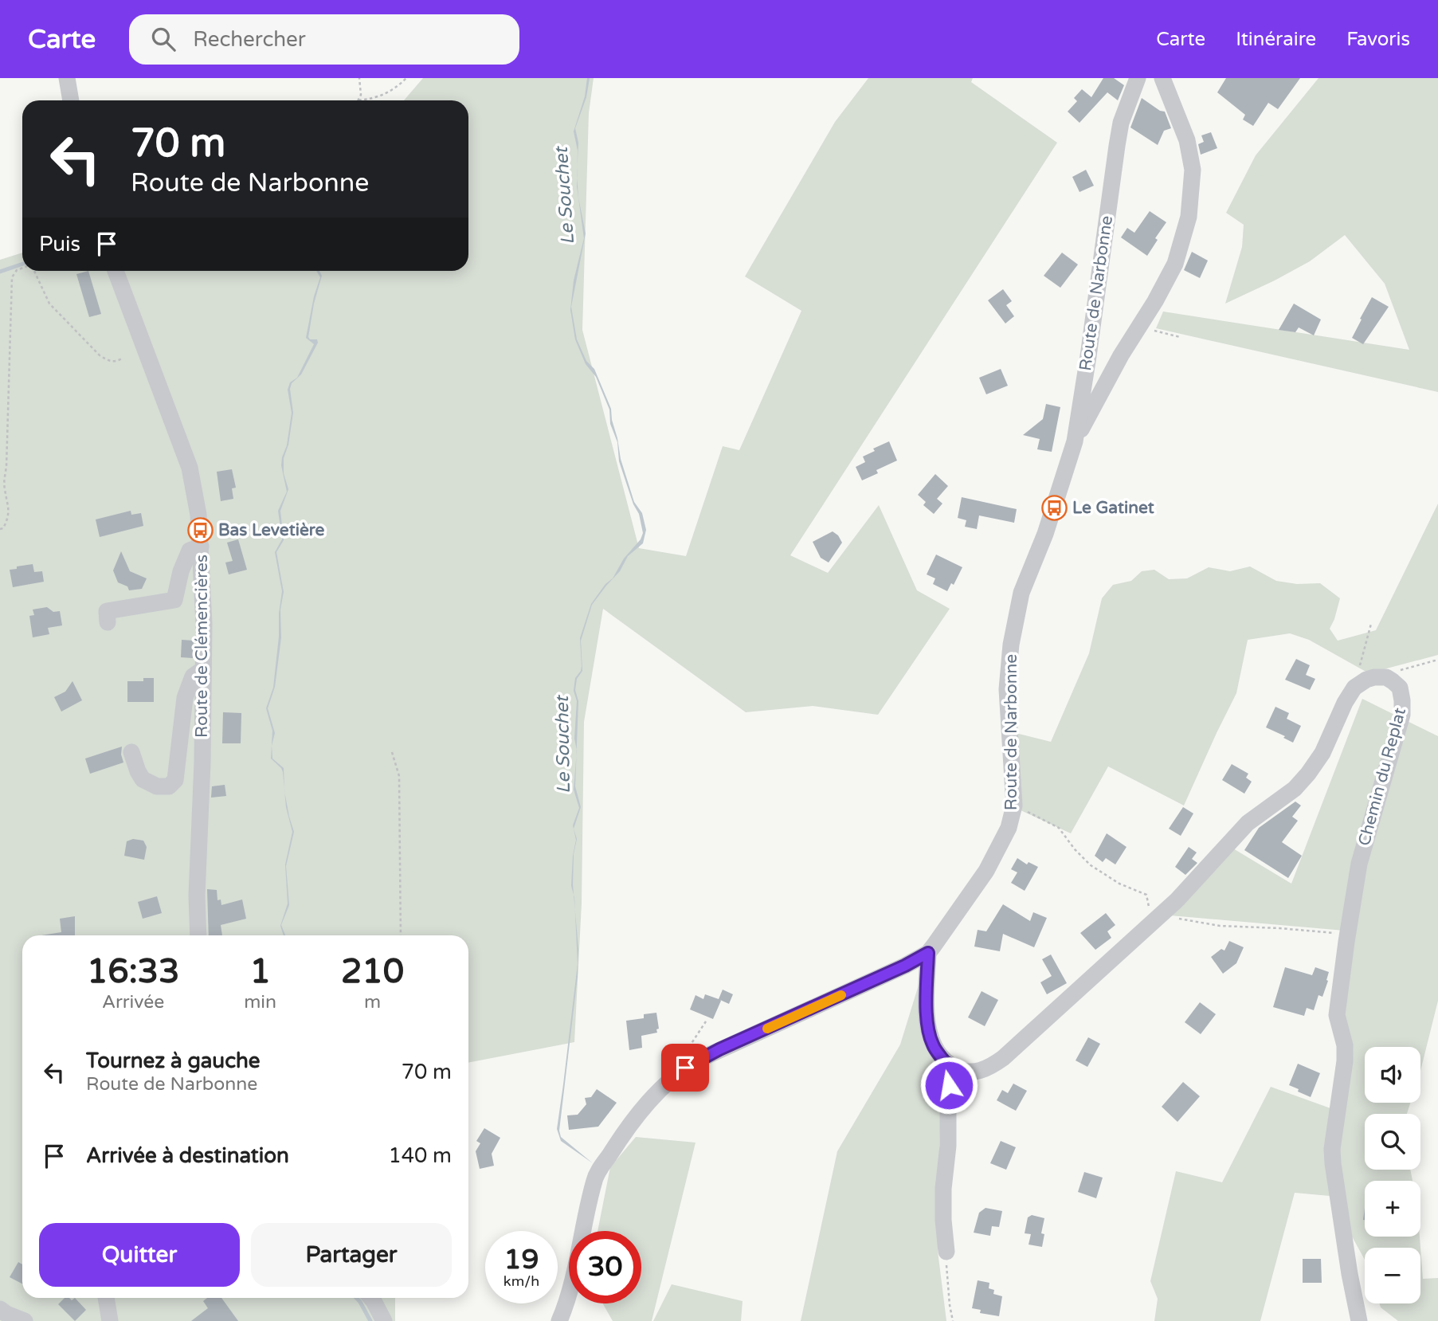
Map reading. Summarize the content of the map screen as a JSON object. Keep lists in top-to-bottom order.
{
  "streets": {
    "street": ["Route de Narbonne", "Route de Clémencières", "Chemin du Replat"]
  },
  "water": ["Le Souchet"],
  "places": {
    "bus stop": ["Le Gatinet", "Bas Levetière"]
  },
  "page": {
    "header": "Carte",
    "search": "Rechercher",
    "nav": ["Carte", "Itinéraire", "Favoris"],
    "turn": ["70 m", "Route de Narbonne"],
    "then": "Puis",
    "eta": [
      "16:33",
      "Arrivée",
      "1",
      "min",
      "210",
      "m"
    ],
    "list": [
      {
        "name": "Tournez à gauche",
        "note": "Route de Narbonne",
        "value": "70 m"
      },
      {
        "name": "Arrivée à destination",
        "value": "140 m"
      }
    ],
    "map_buttons": ["+", "−"],
    "buttons": ["Quitter", "Partager"],
    "speed": "19 km/h",
    "limit": "30"
  }
}
